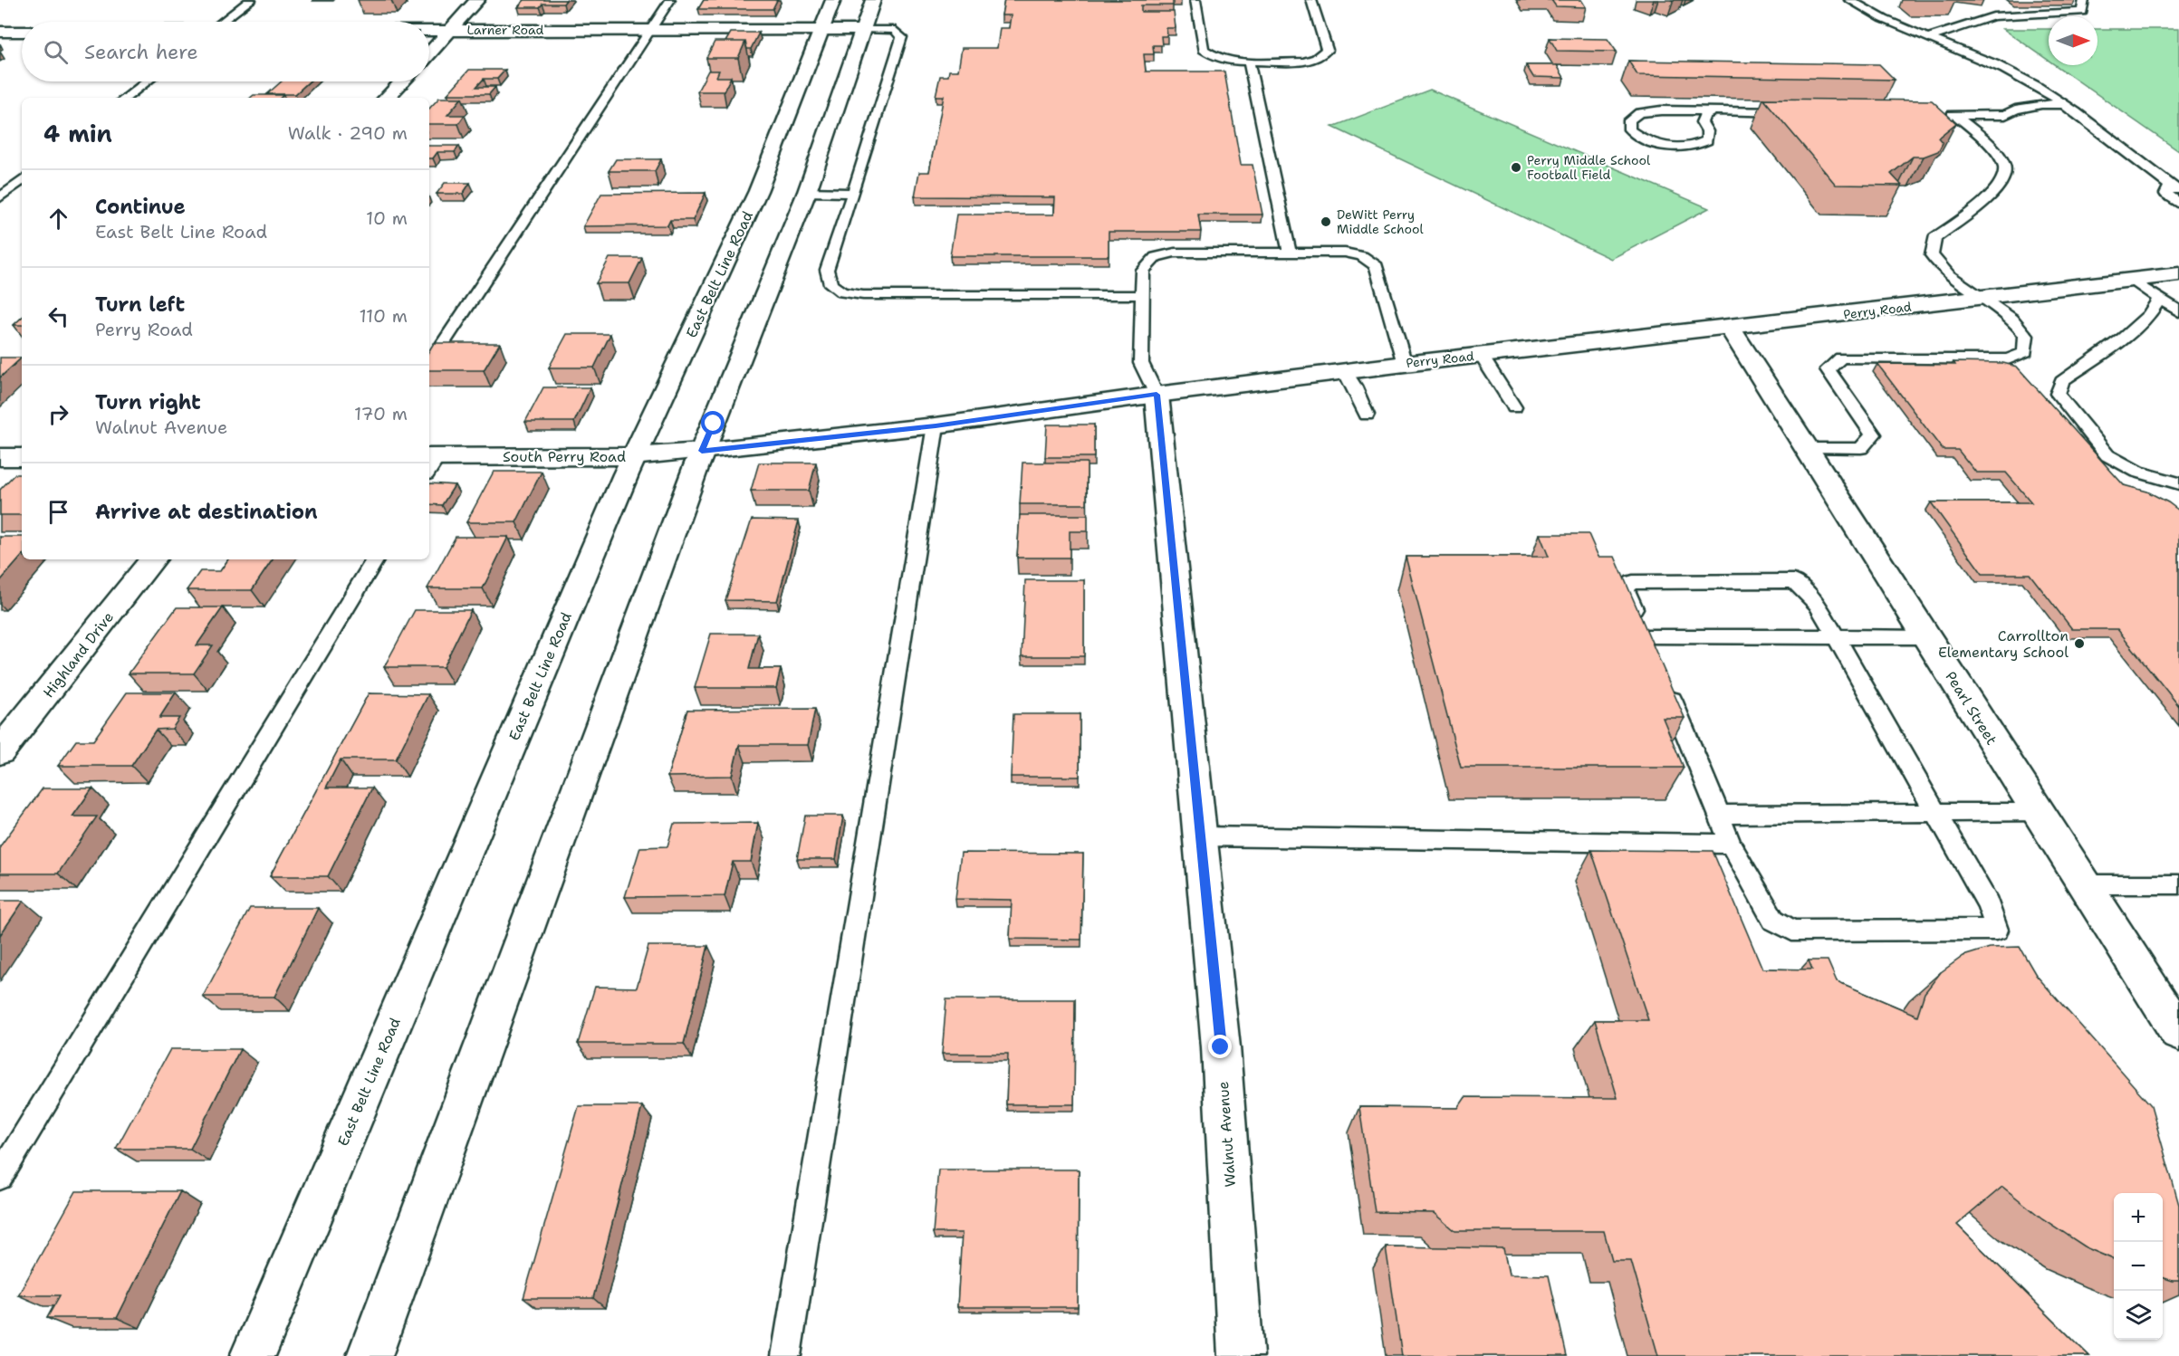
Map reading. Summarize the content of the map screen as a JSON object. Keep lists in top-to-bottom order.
{
  "streets": {
    "street": [
      "Larner Road",
      "East Belt Line Road",
      "Perry Road",
      "South Perry Road",
      "Highland Drive",
      "Pearl Street",
      "Walnut Avenue"
    ]
  },
  "crossings": [
    ["Larner Road", "East Belt Line Road"],
    ["East Belt Line Road", "South Perry Road"],
    ["Perry Road", "South Perry Road"],
    ["Perry Road", "Pearl Street"],
    ["Perry Road", "Walnut Avenue"]
  ],
  "places": ["Perry Middle School Football Field", "DeWitt Perry Middle School", "Carrollton Elementary School"],
  "north": "right",
  "page": {
    "search": "Search here",
    "heading": ["4 min", "Walk · 290 m"],
    "list": [
      ["Continue", "East Belt Line Road", "10 m"],
      ["Turn left", "Perry Road", "110 m"],
      ["Turn right", "Walnut Avenue", "170 m"],
      "Arrive at destination"
    ],
    "map_buttons": ["+", "−"]
  }
}
